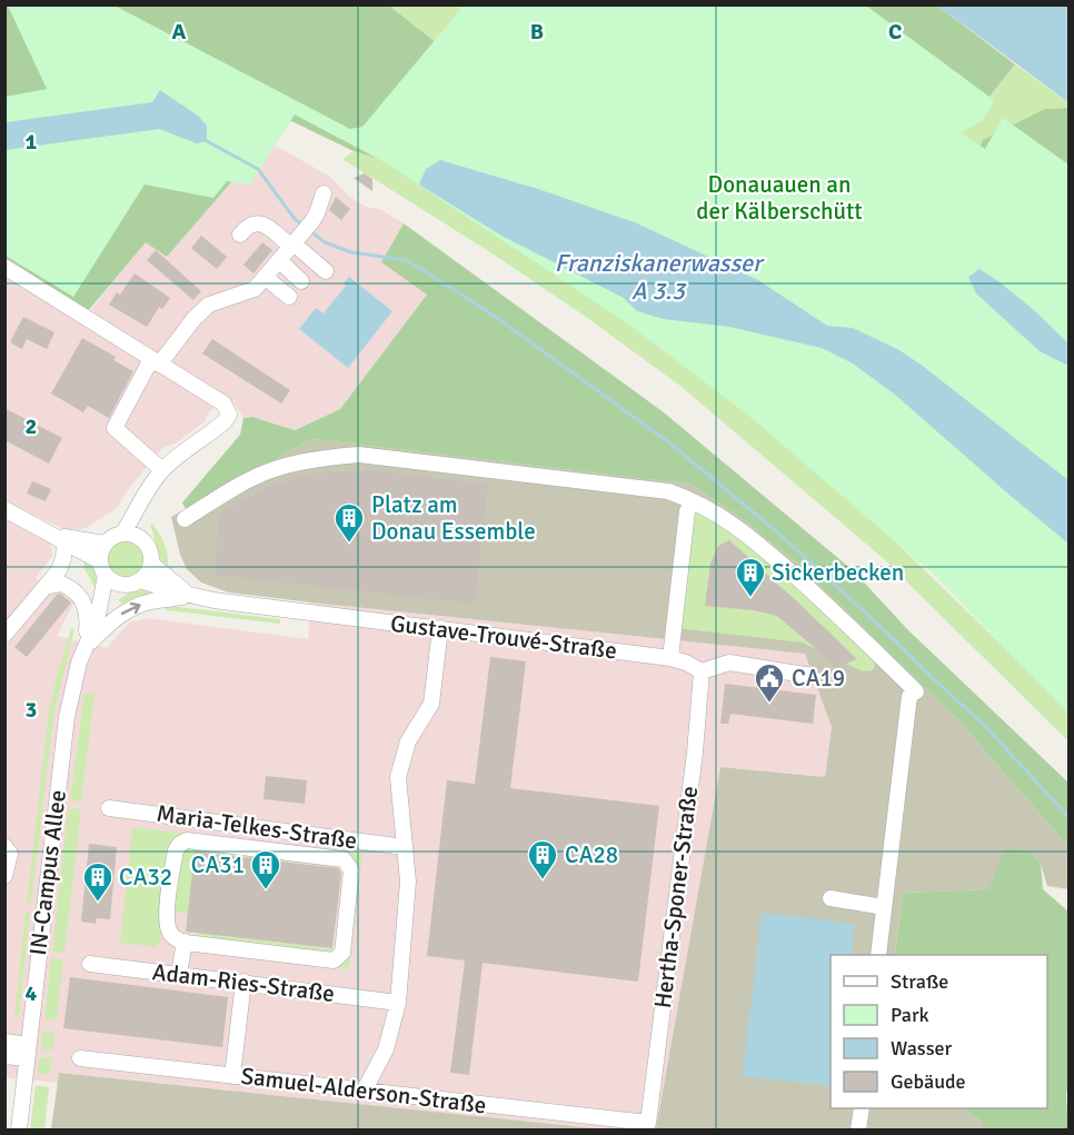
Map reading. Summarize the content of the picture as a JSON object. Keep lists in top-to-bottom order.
{
  "streets": {
    "street": [
      "Gustave-Trouvé-Straße",
      "Maria-Telkes-Straße",
      "IN-Campus Allee",
      "Hertha-Sponer-Straße",
      "Adam-Ries-Straße",
      "Samuel-Alderson-Straße"
    ]
  },
  "crossings": [
    ["Gustave-Trouvé-Straße", "IN-Campus Allee"],
    ["Gustave-Trouvé-Straße", "Hertha-Sponer-Straße"],
    ["Hertha-Sponer-Straße", "Samuel-Alderson-Straße"]
  ],
  "water": ["Franziskanerwasser A 3.3"],
  "parks": ["Donauauen an der Kälberschütt"],
  "places": {
    "building": [
      "Platz am Donau Essemble",
      "Sickerbecken",
      "CA28",
      "CA31",
      "CA32"
    ],
    "public building": ["CA19"]
  },
  "legend": [
    "Straße",
    "Park",
    "Wasser",
    "Gebäude"
  ],
  "grid": {
    "columns": ["A", "B", "C"],
    "rows": [
      "1",
      "2",
      "3",
      "4"
    ]
  }
}
